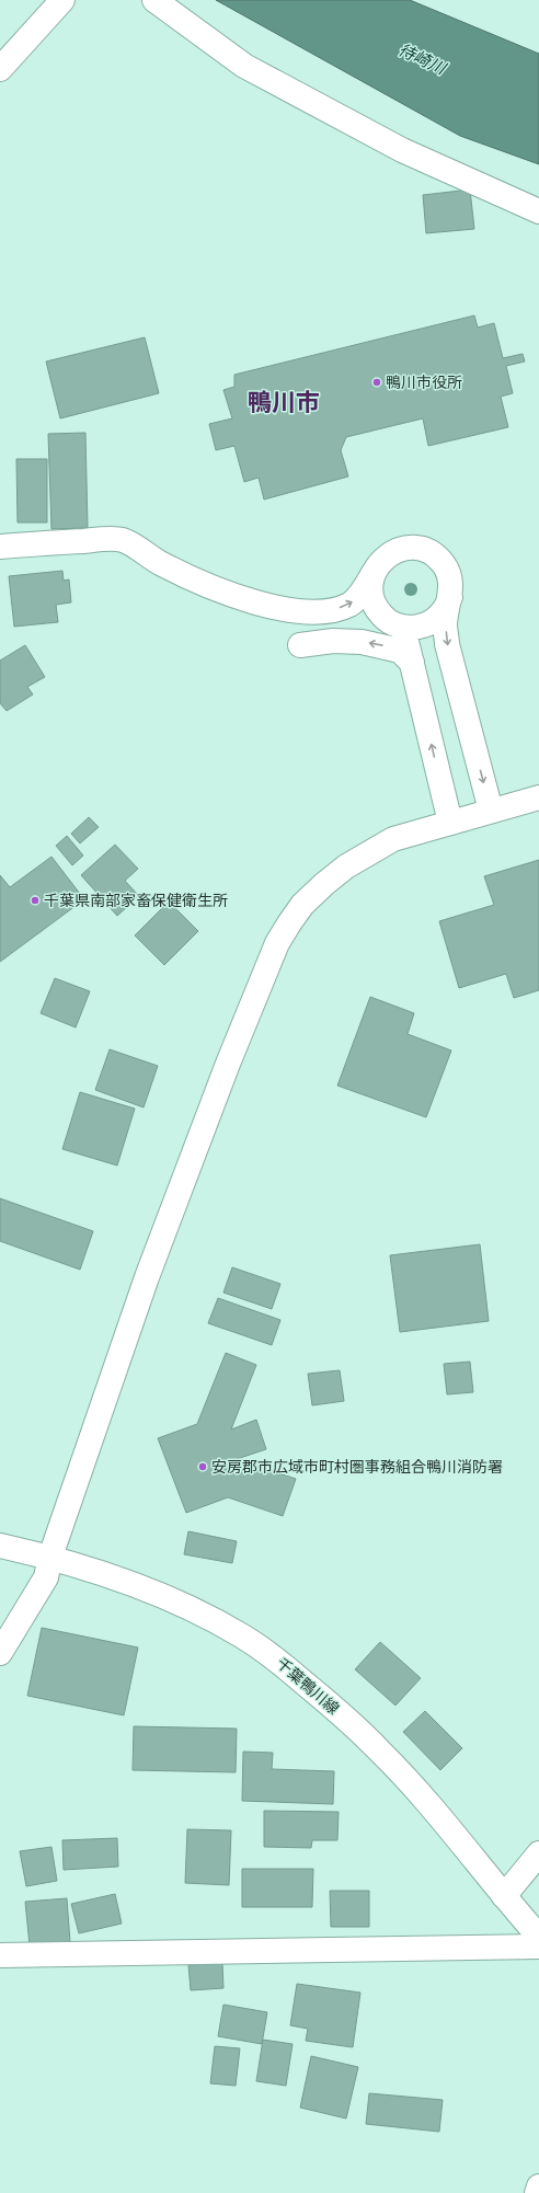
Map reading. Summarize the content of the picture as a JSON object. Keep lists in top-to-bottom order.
{
  "streets": {
    "street": ["千葉鴨川線"]
  },
  "districts": ["鴨川市"],
  "water": ["待崎川"],
  "places": ["鴨川市役所", "千葉県南部家畜保健衛生所", "安房郡市広域市町村圏事務組合鴨川消防署"]
}
